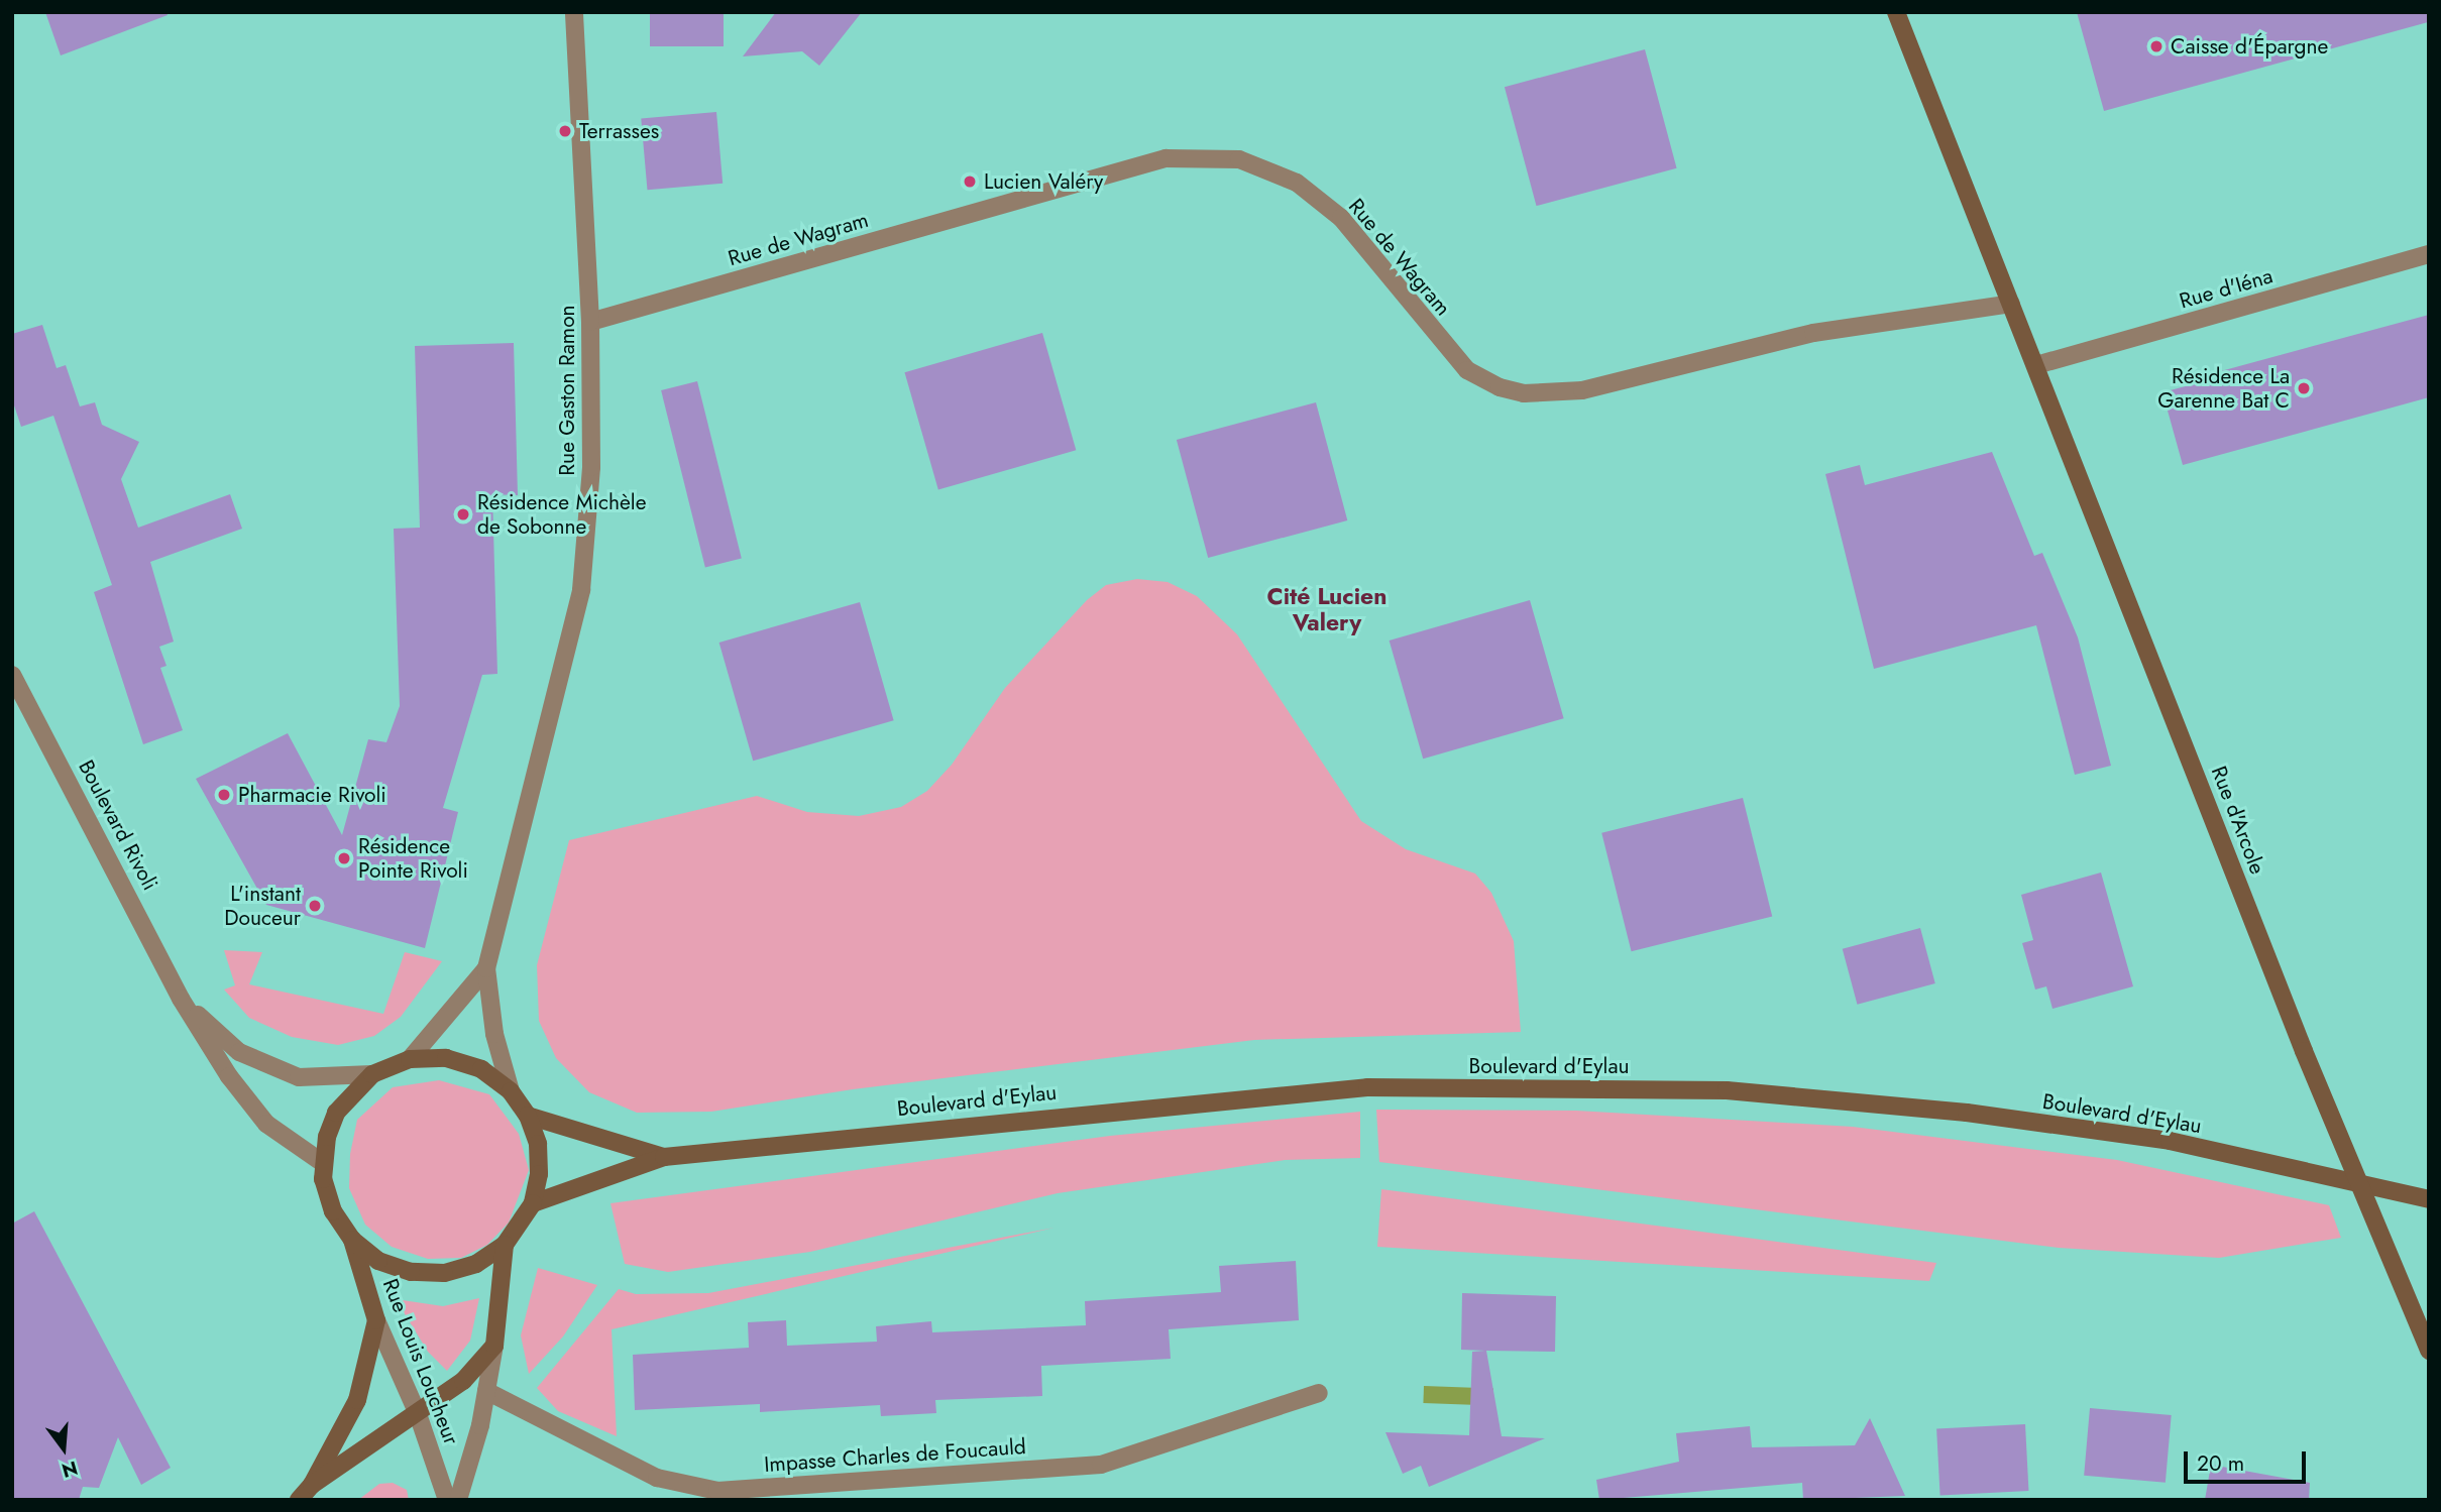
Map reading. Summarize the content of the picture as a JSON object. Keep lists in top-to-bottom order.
{
  "streets": {
    "main road": ["Rue d'Arcole", "Boulevard d'Eylau", "Rue Louis Loucheur"],
    "street": [
      "Rue de Wagram",
      "Rue d'Iéna",
      "Rue Gaston Ramon",
      "Boulevard Rivoli",
      "Impasse Charles de Foucauld"
    ]
  },
  "crossings": [
    ["Rue de Wagram", "Rue Gaston Ramon"],
    ["Rue de Wagram", "Rue d'Arcole"],
    ["Rue d'Iéna", "Rue d'Arcole"],
    ["Rue Gaston Ramon", "Boulevard Rivoli"],
    ["Rue Gaston Ramon", "Boulevard d'Eylau"],
    ["Rue Gaston Ramon", "Rue Louis Loucheur"],
    ["Boulevard Rivoli", "Boulevard d'Eylau"],
    ["Boulevard Rivoli", "Rue Louis Loucheur"],
    ["Boulevard d'Eylau", "Rue Louis Loucheur"],
    ["Rue Louis Loucheur", "Impasse Charles de Foucauld"]
  ],
  "districts": ["Cité Lucien Valery"],
  "places": [
    "Caisse d'Épargne",
    "Terrasses",
    "Lucien Valéry",
    "Résidence La Garenne Bat C",
    "Résidence Michèle de Sobonne",
    "Pharmacie Rivoli",
    "Résidence Pointe Rivoli",
    "L'instant Douceur"
  ],
  "scale_bar": "20 m",
  "north": "bottom"
}
